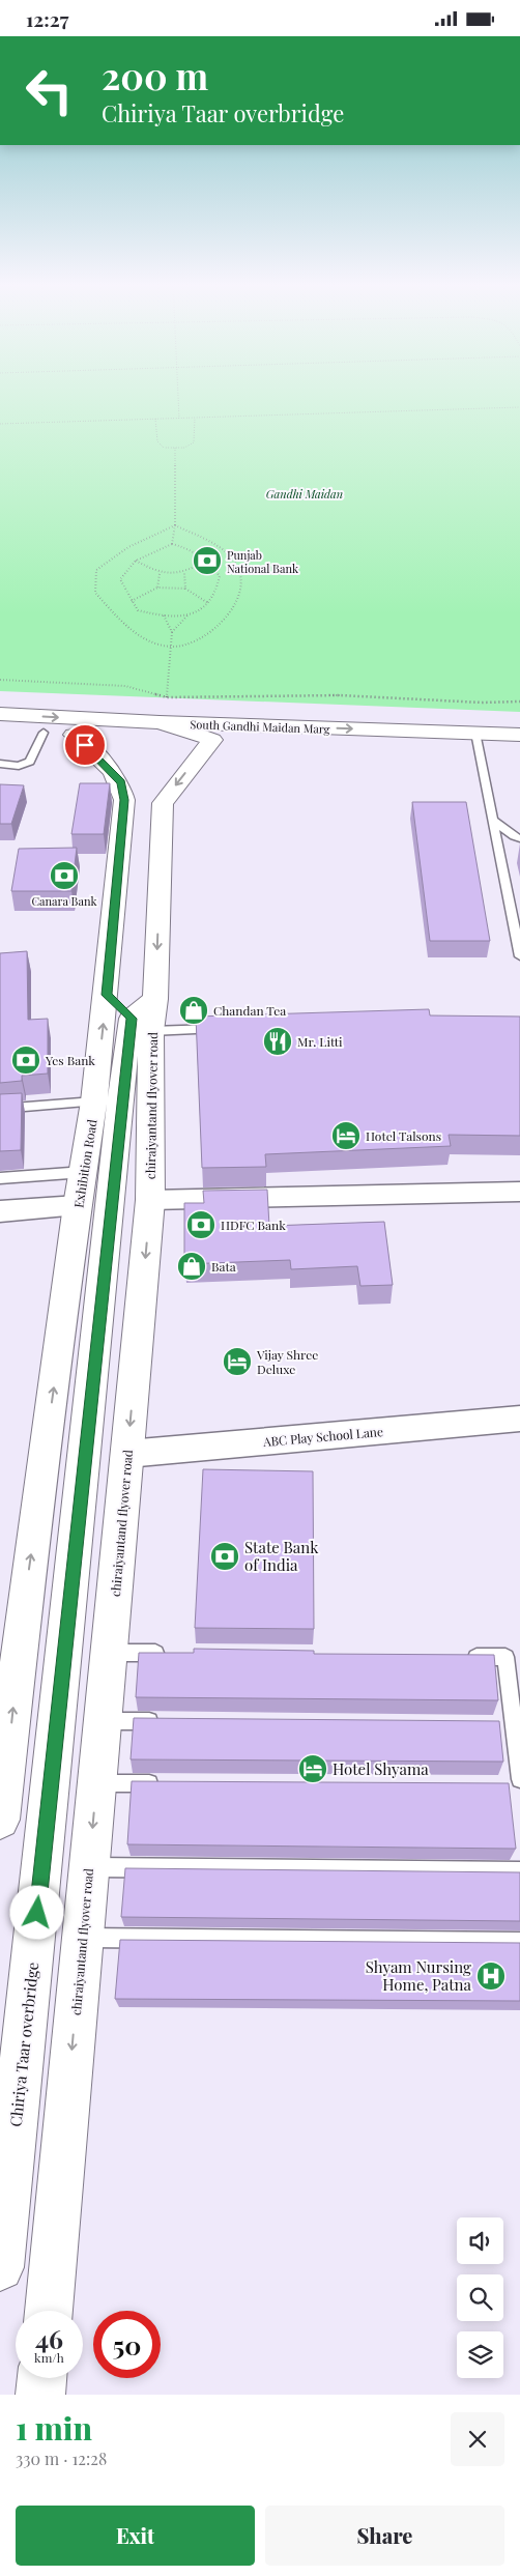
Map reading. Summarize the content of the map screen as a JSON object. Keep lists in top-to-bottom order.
{
  "streets": {
    "main road": [
      "South Gandhi Maidan Marg",
      "chiraiyantand flyover road",
      "Exhibition Road",
      "Chiriya Taar overbridge"
    ],
    "street": ["ABC Play School Lane"]
  },
  "crossings": [
    ["chiraiyantand flyover road", "ABC Play School Lane"],
    ["chiraiyantand flyover road", "Chiriya Taar overbridge"]
  ],
  "one_way": ["chiraiyantand flyover road", "Exhibition Road"],
  "parks": ["Gandhi Maidan"],
  "places": {
    "bank": [
      "Punjab National Bank",
      "Canara Bank",
      "Yes Bank",
      "HDFC Bank",
      "State Bank of India"
    ],
    "shop": ["Chandan Tea", "Bata"],
    "restaurant": ["Mr. Litti"],
    "hotel": ["Hotel Talsons", "Vijay Shree Deluxe", "Hotel Shyama"],
    "hospital": ["Shyam Nursing Home, Patna"]
  },
  "page": {
    "status": "12:27",
    "turn": ["200 m", "Chiriya Taar overbridge"],
    "speed": "46 km/h",
    "limit": "50",
    "heading": ["1 min", "330 m · 12:28"],
    "buttons": ["Exit", "Share"]
  }
}
